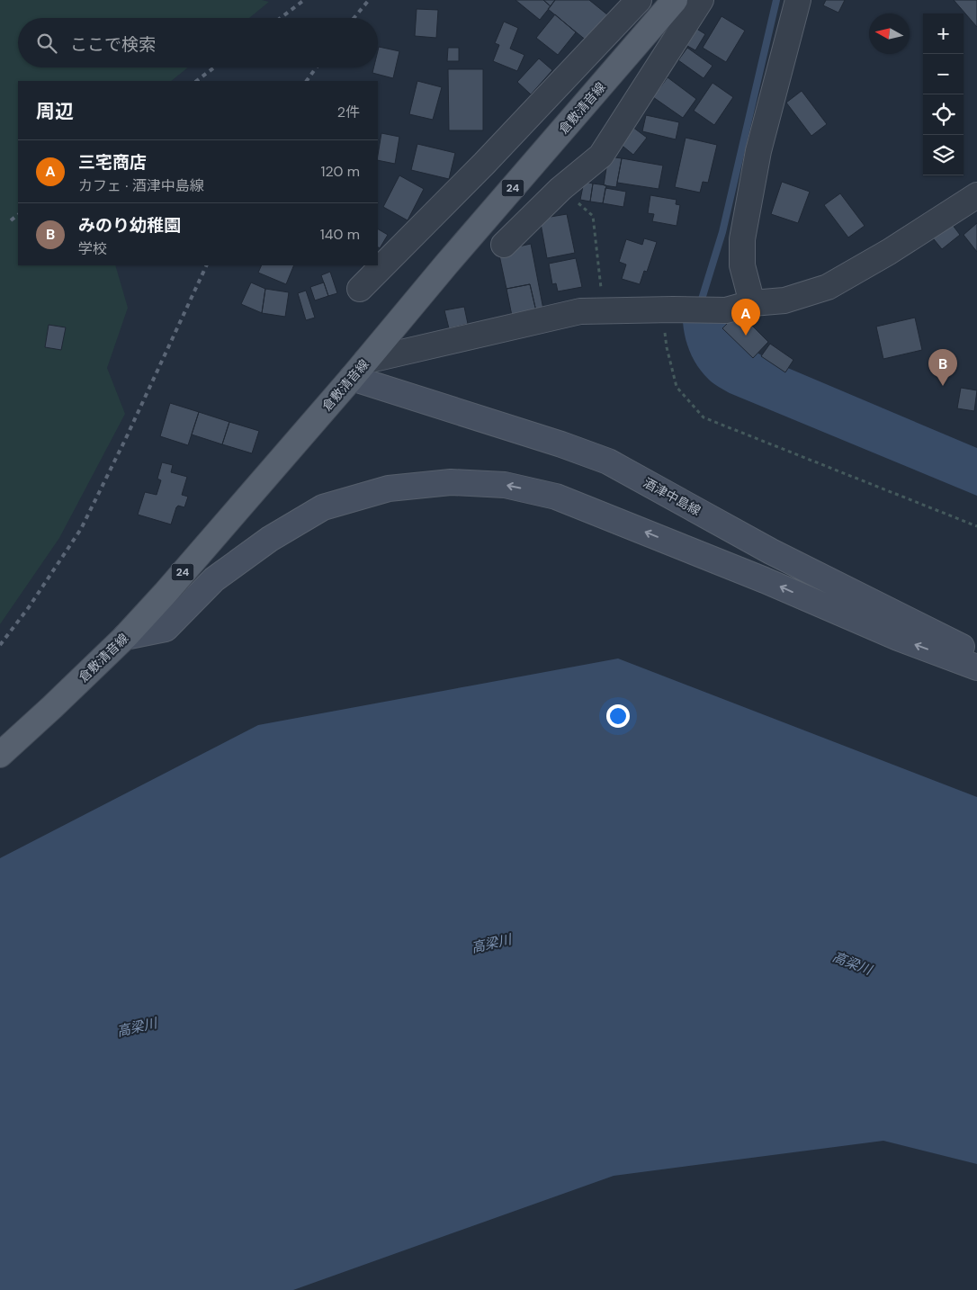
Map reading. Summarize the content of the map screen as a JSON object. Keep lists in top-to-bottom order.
{
  "streets": {
    "main road": ["倉敷清音線", "24", "酒津中島線"]
  },
  "crossings": [
    ["倉敷清音線", "酒津中島線"]
  ],
  "water": ["高梁川"],
  "north": "left",
  "page": {
    "map_buttons": ["+", "−"],
    "search": "ここで検索",
    "heading": ["周辺", "2件"],
    "list": [
      {
        "mark": "A",
        "name": "三宅商店",
        "note": "カフェ · 酒津中島線",
        "value": "120 m"
      },
      {
        "mark": "B",
        "name": "みのり幼稚園",
        "note": "学校",
        "value": "140 m"
      }
    ],
    "pins": ["A", "B"]
  }
}
